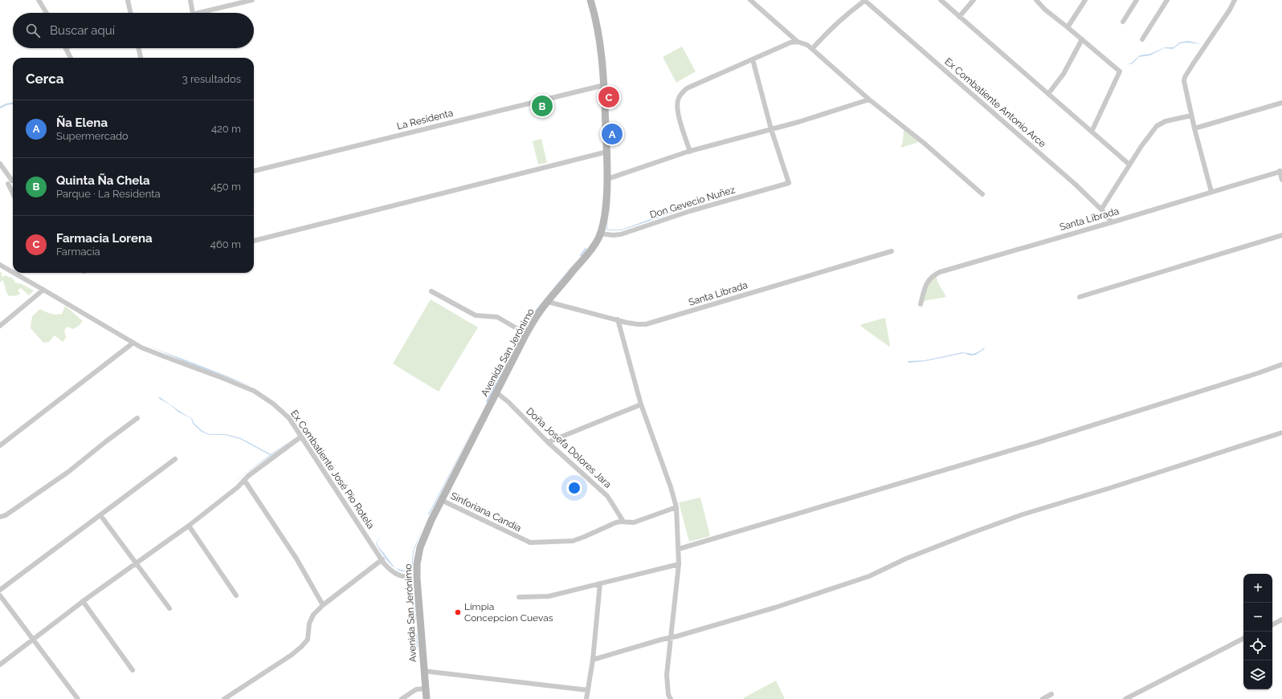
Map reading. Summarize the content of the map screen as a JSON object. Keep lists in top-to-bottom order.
{
  "streets": {
    "street": [
      "Ex Combatiente Antonio Arce",
      "La Residenta",
      "Don Gevecio Nuñez",
      "Santa Librada",
      "Avenida San Jerónimo",
      "Doña Josefa Dolores Jara",
      "Ex Combatiente José Pio Rotela",
      "Sinforiana Candía"
    ]
  },
  "crossings": [
    ["Ex Combatiente Antonio Arce", "Santa Librada"],
    ["La Residenta", "Avenida San Jerónimo"],
    ["Don Gevecio Nuñez", "Avenida San Jerónimo"],
    ["Santa Librada", "Avenida San Jerónimo"],
    ["Avenida San Jerónimo", "Doña Josefa Dolores Jara"],
    ["Avenida San Jerónimo", "Ex Combatiente José Pio Rotela"],
    ["Avenida San Jerónimo", "Sinforiana Candía"],
    ["Doña Josefa Dolores Jara", "Sinforiana Candía"]
  ],
  "places": ["Limpia Concepcion Cuevas"],
  "page": {
    "search": "Buscar aquí",
    "heading": ["Cerca", "3 resultados"],
    "pins": ["C", "B", "A"],
    "list": [
      {
        "mark": "A",
        "name": "Ña Elena",
        "note": "Supermercado",
        "value": "420 m"
      },
      {
        "mark": "B",
        "name": "Quinta Ña Chela",
        "note": "Parque · La Residenta",
        "value": "450 m"
      },
      {
        "mark": "C",
        "name": "Farmacia Lorena",
        "note": "Farmacia",
        "value": "460 m"
      }
    ],
    "map_buttons": ["+", "−"]
  }
}
